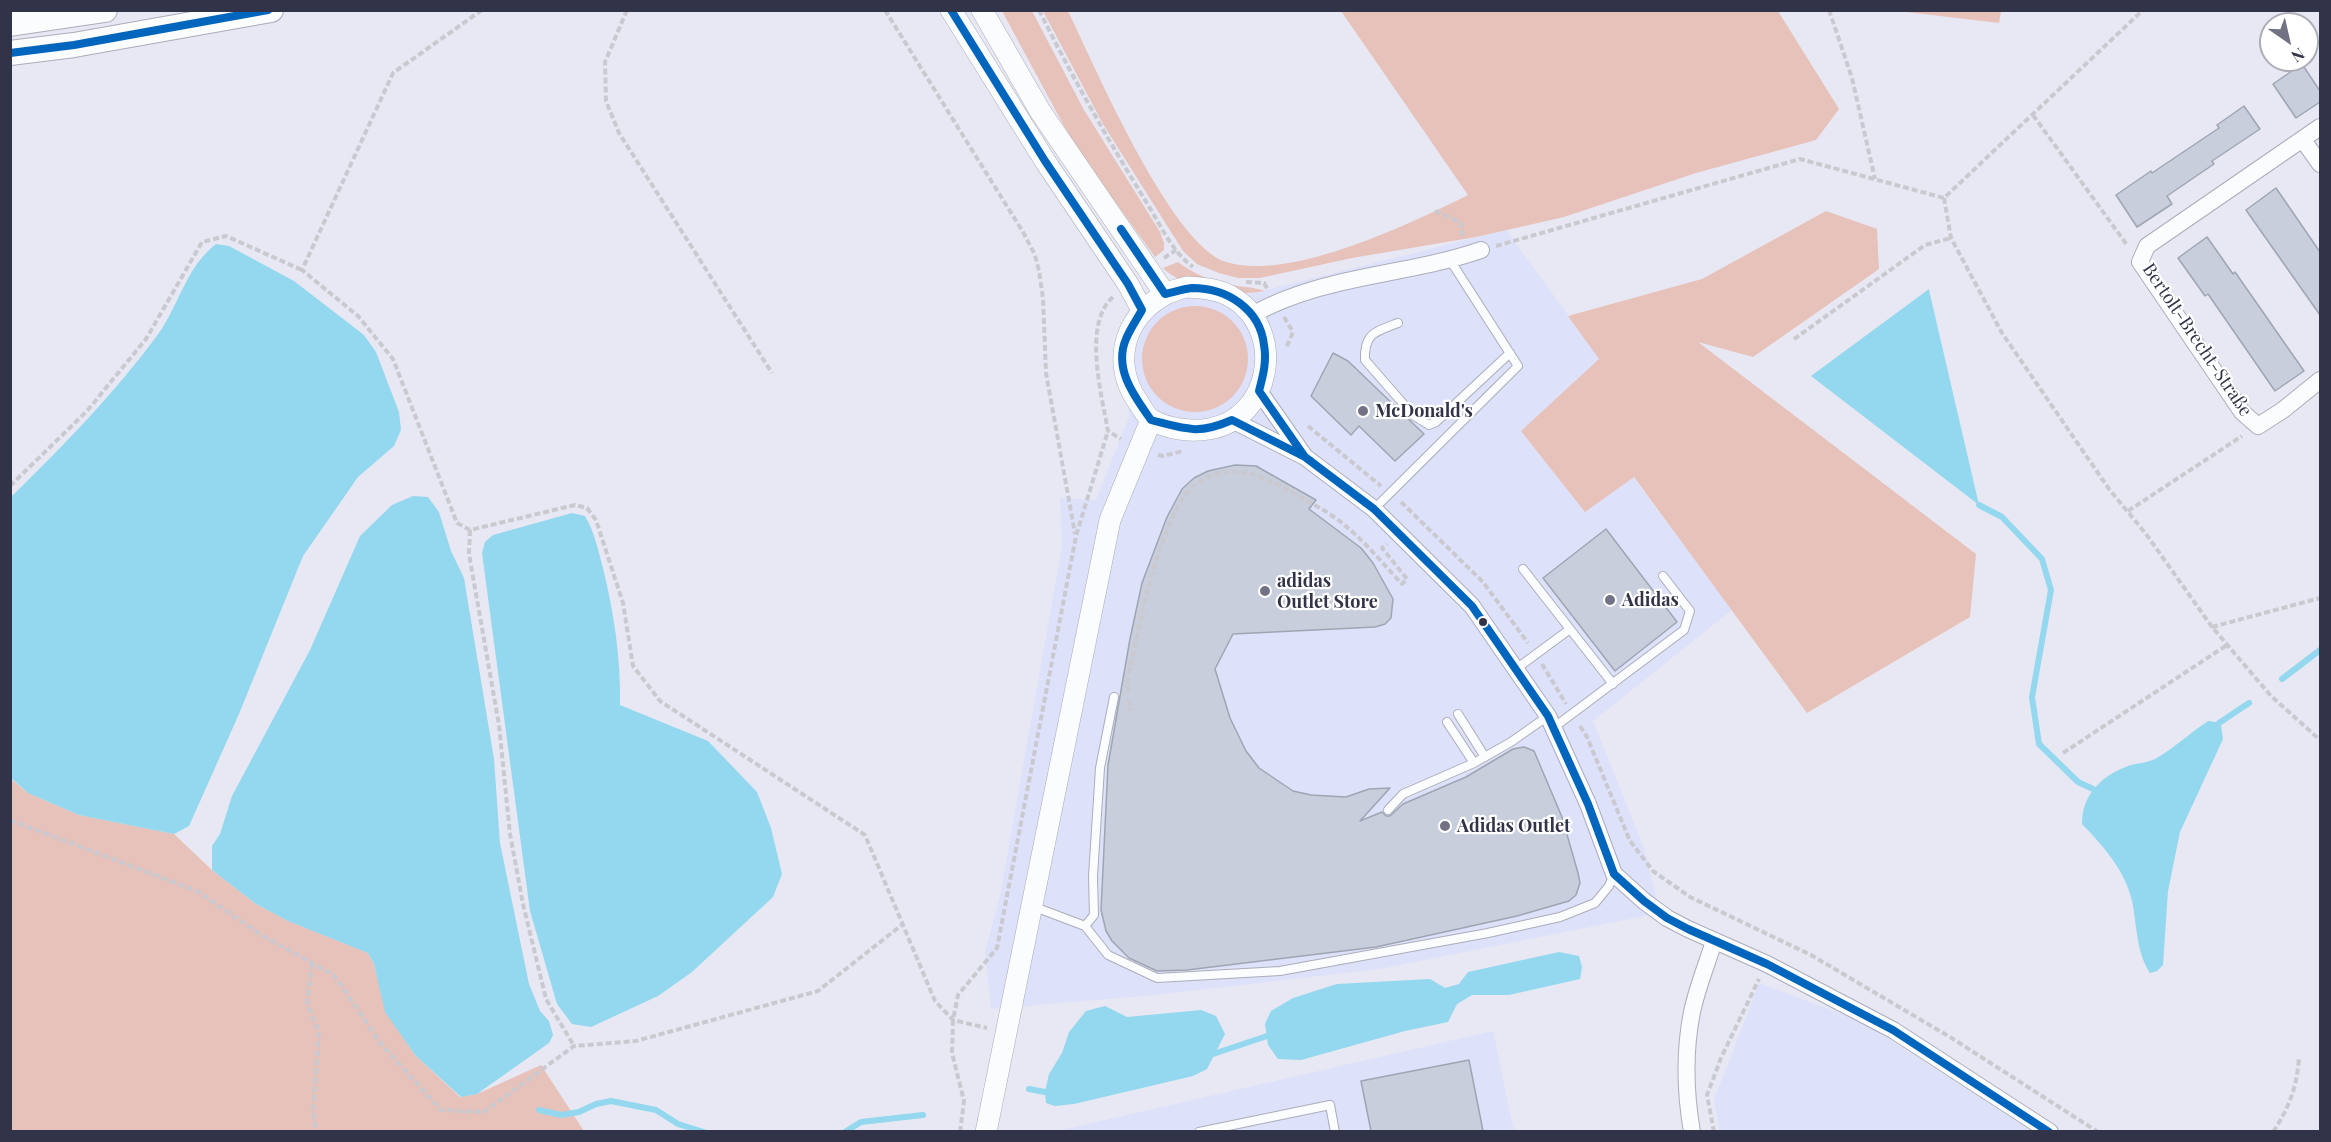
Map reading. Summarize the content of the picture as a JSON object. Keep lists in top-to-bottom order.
{
  "streets": {
    "street": ["Bertolt-Brecht-Straße"]
  },
  "places": [
    "McDonald's",
    "adidas Outlet Store",
    "Adidas",
    "Adidas Outlet"
  ],
  "north": "bottom right"
}
